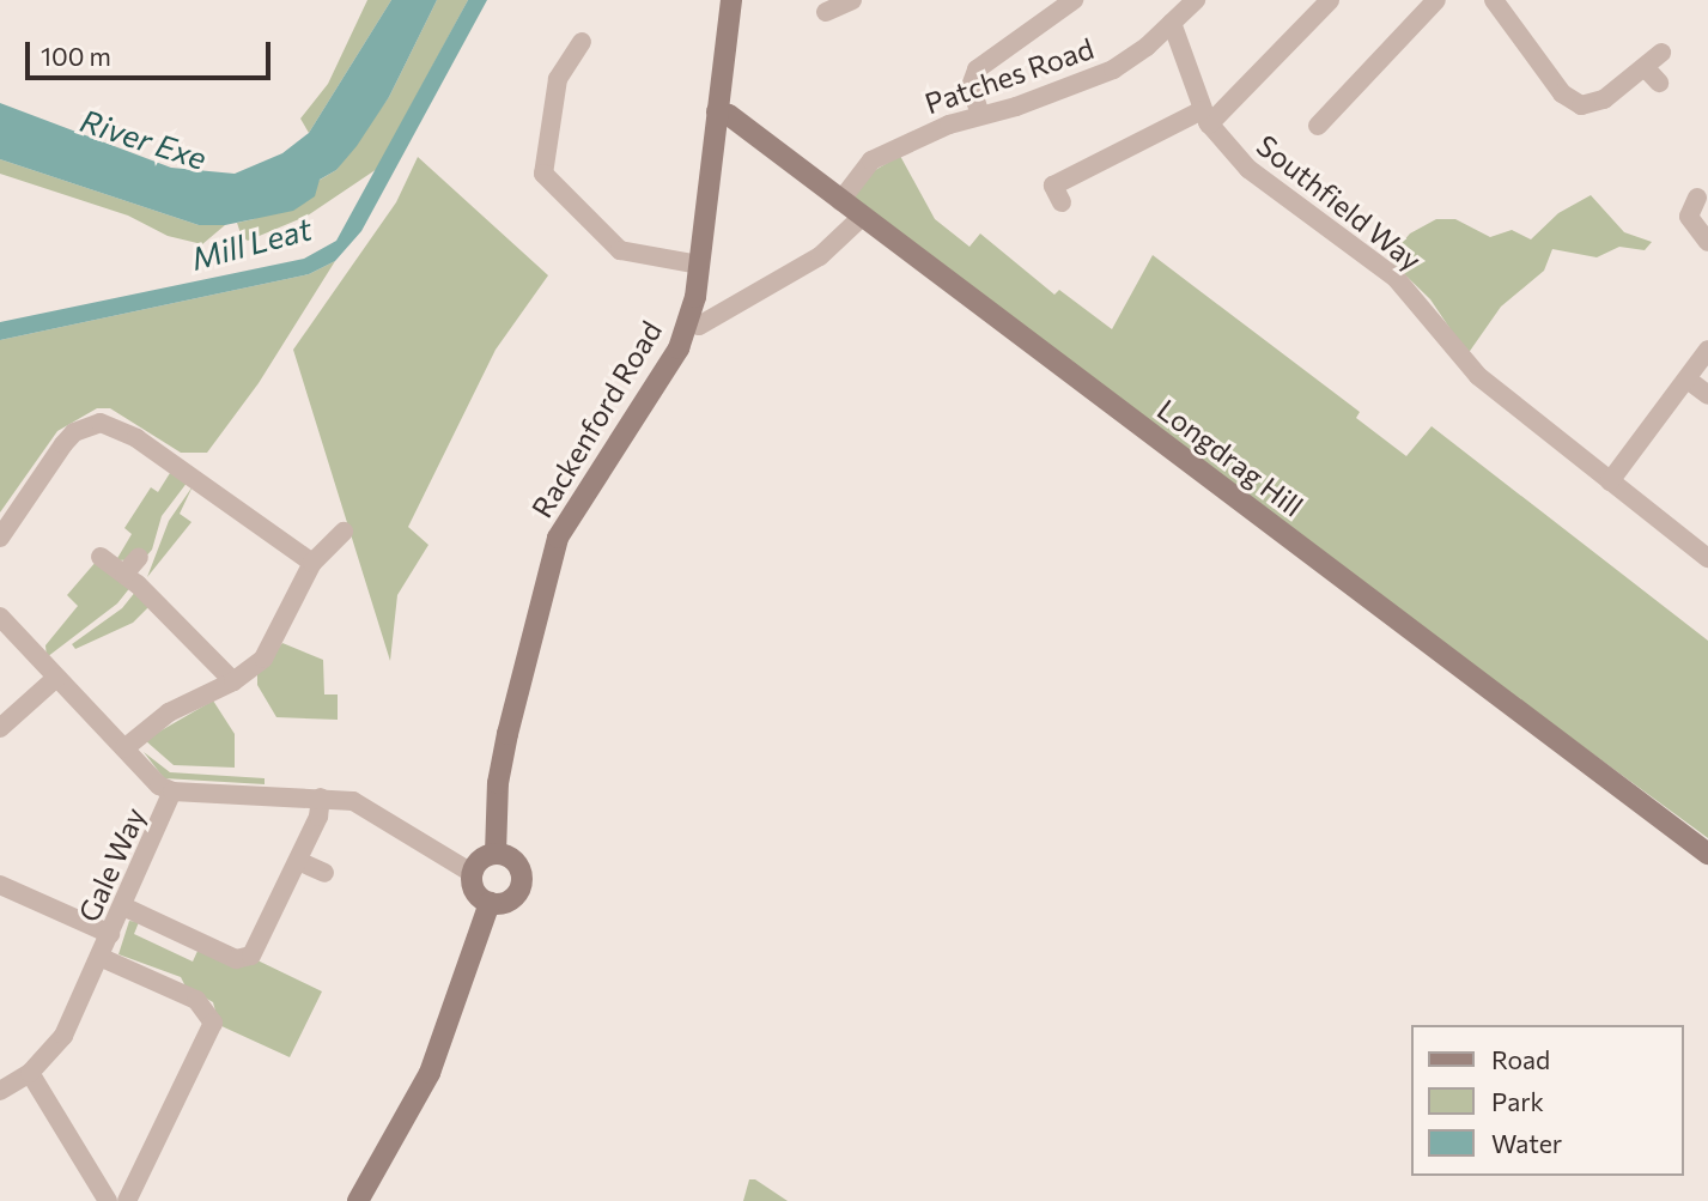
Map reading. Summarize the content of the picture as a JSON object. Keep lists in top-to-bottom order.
{
  "streets": {
    "main road": ["Rackenford Road", "Longdrag Hill"],
    "street": ["Patches Road", "Southfield Way", "Gale Way"]
  },
  "crossings": [
    ["Patches Road", "Southfield Way"],
    ["Patches Road", "Longdrag Hill"],
    ["Rackenford Road", "Longdrag Hill"],
    ["Rackenford Road", "Gale Way"]
  ],
  "water": ["River Exe", "Mill Leat"],
  "legend": ["Road", "Park", "Water"],
  "scale_bar": "100 m"
}
